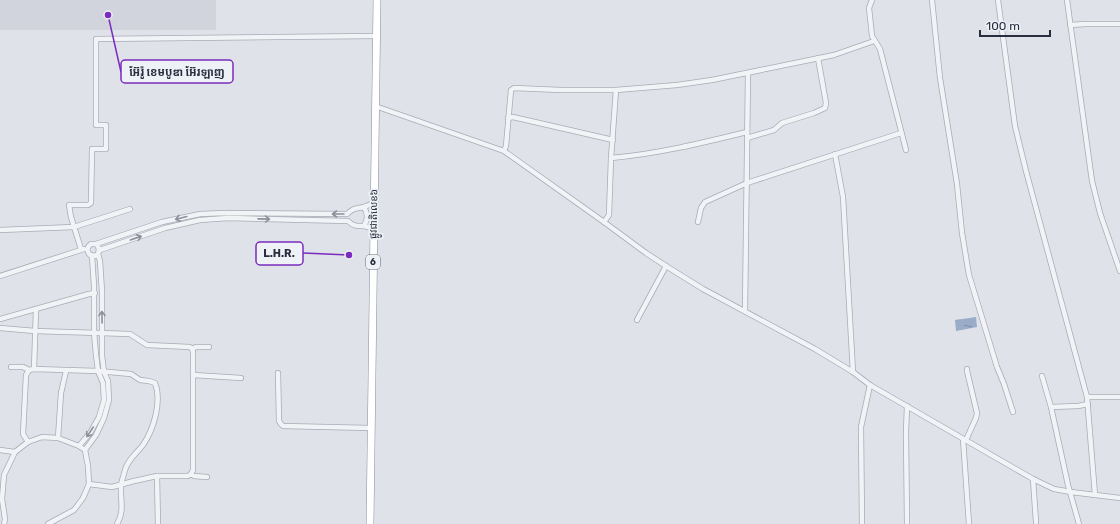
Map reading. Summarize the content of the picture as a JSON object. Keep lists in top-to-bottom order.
{
  "streets": {
    "highway": ["ផ្លូវជាតិលេខ៦", "6"]
  },
  "places": ["អ៊ែរ៉ូ ខេមបូឌា អ៊ែរឡាញ", "L.H.R."],
  "scale_bar": "100 m"
}
